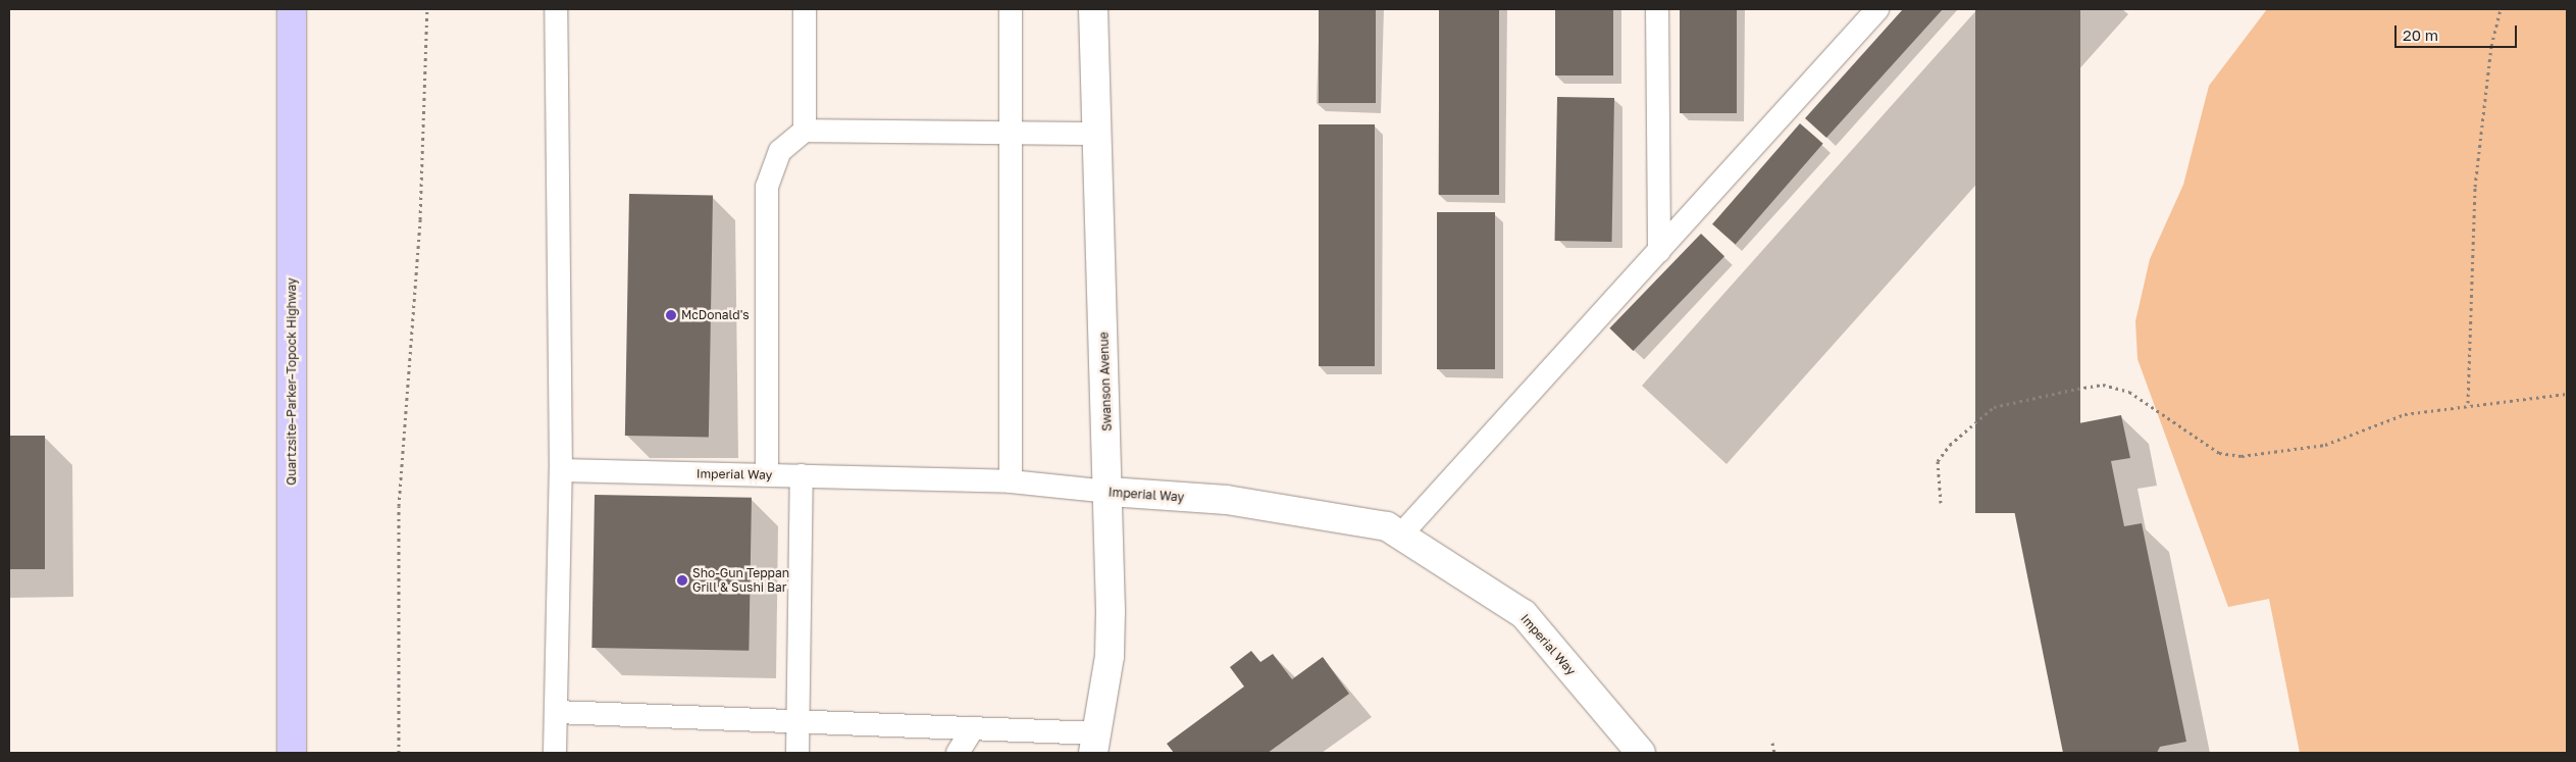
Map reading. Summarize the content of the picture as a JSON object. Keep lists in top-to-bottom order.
{
  "streets": {
    "highway": ["Quartzsite–Parker–Topock Highway"],
    "street": ["Swanson Avenue", "Imperial Way"]
  },
  "crossings": [
    ["Swanson Avenue", "Imperial Way"]
  ],
  "places": ["McDonald's", "Sho-Gun Teppan Grill & Sushi Bar"],
  "scale_bar": "20 m"
}
